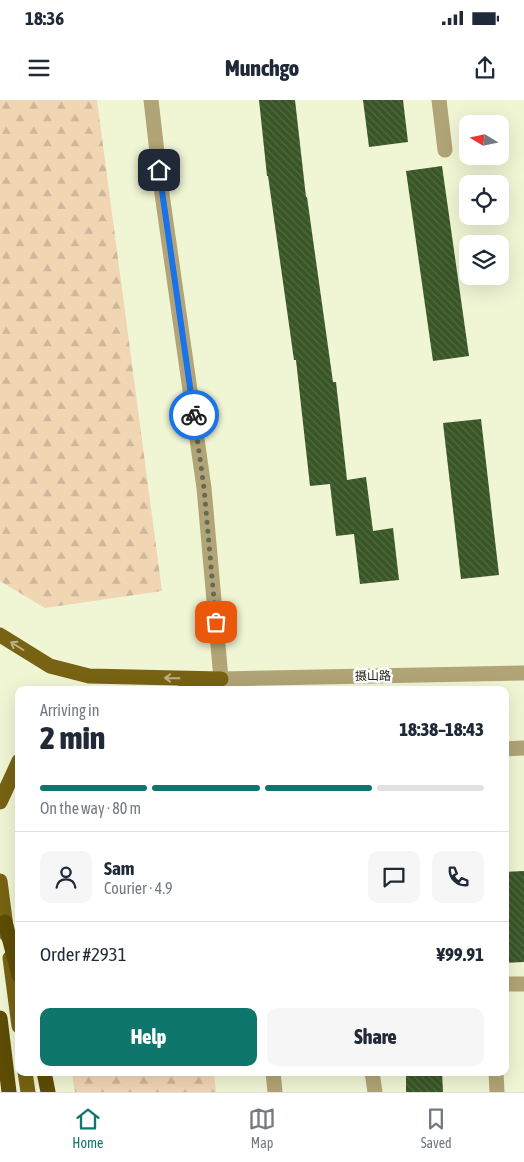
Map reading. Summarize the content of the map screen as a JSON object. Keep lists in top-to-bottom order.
{
  "streets": {
    "street": ["摄山路"]
  },
  "north": "left",
  "page": {
    "status": "18:36",
    "header": "Munchgo",
    "heading": ["2 min", "Arriving in", "18:38–18:43"],
    "panel": [
      "Sam",
      "Courier · 4.9",
      "Order #2931",
      "¥99.91"
    ],
    "bar": "On the way · 80 m",
    "buttons": ["Help", "Share"],
    "tabs": ["Home", "Map", "Saved"]
  }
}
